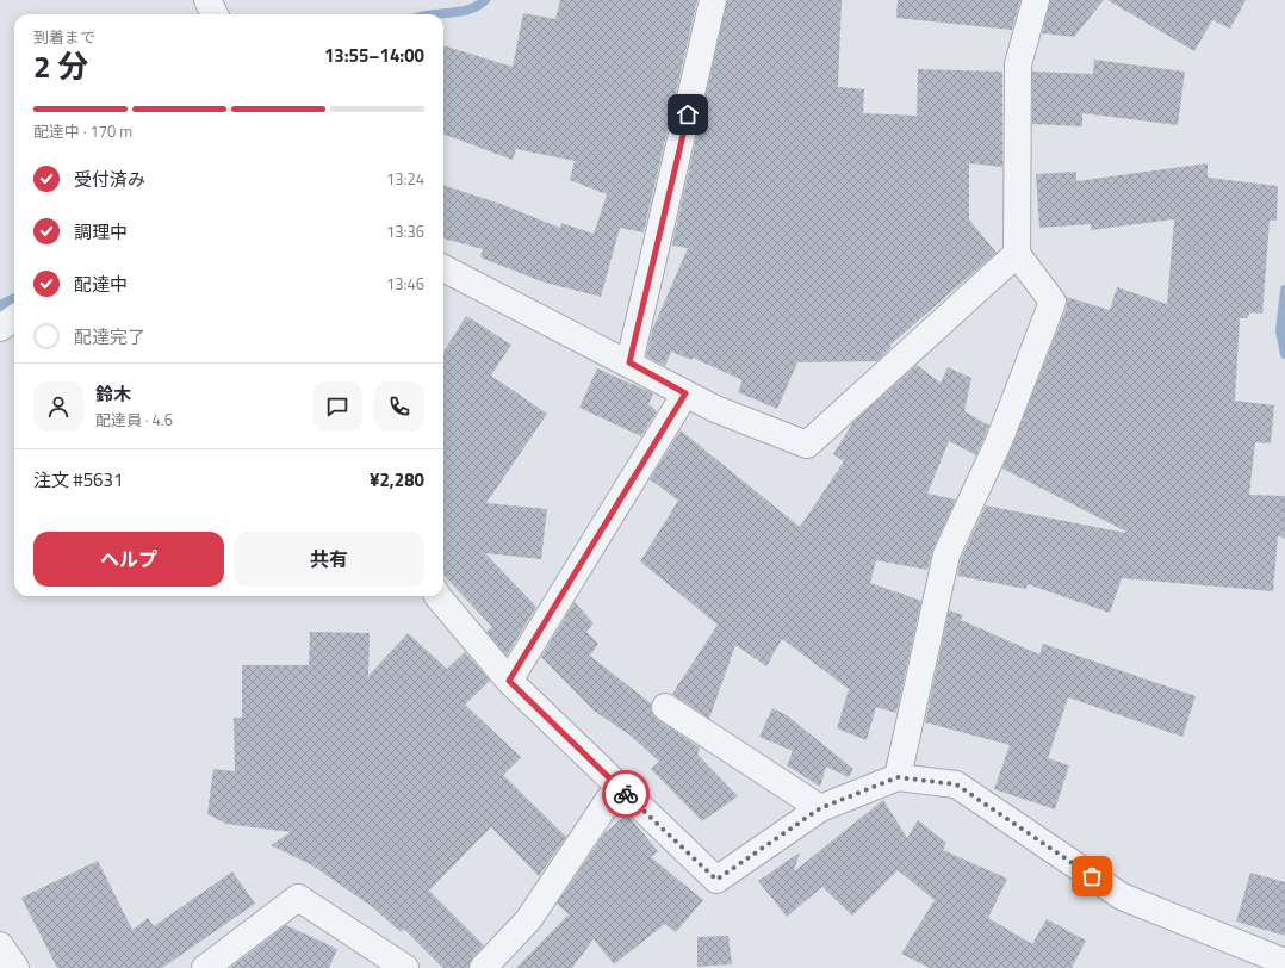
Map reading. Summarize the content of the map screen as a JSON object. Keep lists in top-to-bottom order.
{
  "page": {
    "heading": ["2 分", "到着まで", "13:55–14:00"],
    "panel": [
      "鈴木",
      "配達員 · 4.6",
      "注文 #5631",
      "¥2,280"
    ],
    "bar": "配達中 · 170 m",
    "list": [
      ["受付済み", "13:24"],
      ["調理中", "13:36"],
      ["配達中", "13:46"],
      "配達完了"
    ],
    "buttons": ["ヘルプ", "共有"]
  }
}
